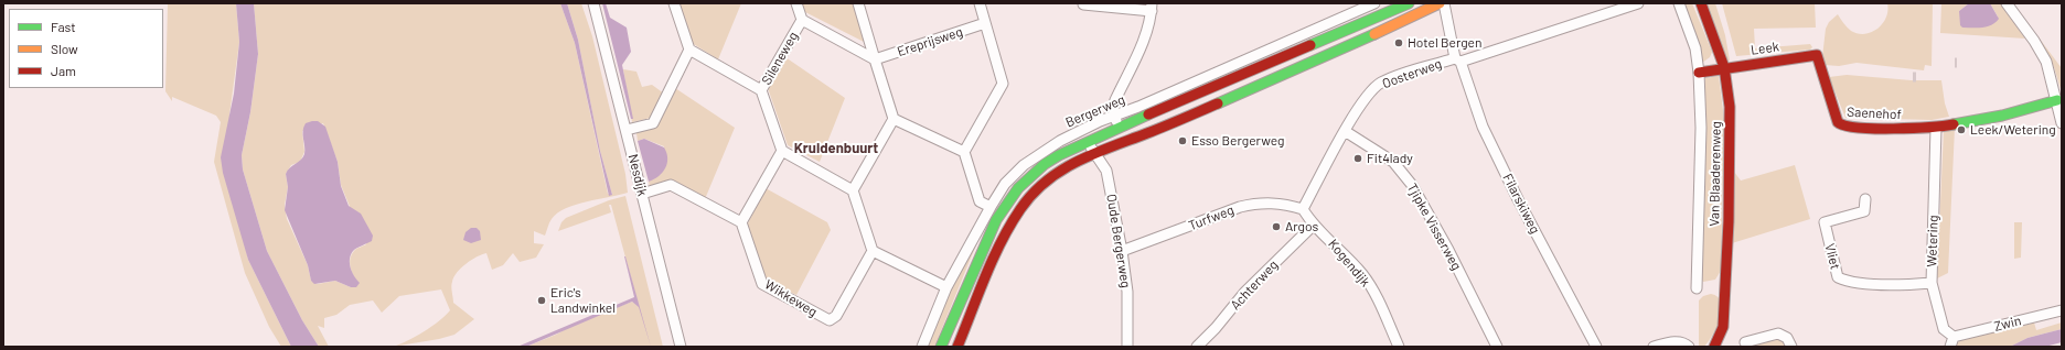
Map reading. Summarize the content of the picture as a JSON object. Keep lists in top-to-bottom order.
{
  "streets": {
    "street": [
      "Ereprijsweg",
      "Leek",
      "Sileneweg",
      "Oosterweg",
      "Bergerweg",
      "Saenehof",
      "Van Blaaderenweg",
      "Nesdijk",
      "Filarskiweg",
      "Turfweg",
      "Tjipke Visserweg",
      "Oude Bergerweg",
      "Wetering",
      "Vliet",
      "Kogendijk",
      "Achterweg",
      "Wikkeweg",
      "Zwin"
    ]
  },
  "crossings": [
    ["Leek", "Saenehof"],
    ["Leek", "Van Blaaderenweg"],
    ["Oosterweg", "Filarskiweg"],
    ["Oosterweg", "Turfweg"],
    ["Oosterweg", "Tjipke Visserweg"],
    ["Oosterweg", "Kogendijk"],
    ["Bergerweg", "Oude Bergerweg"],
    ["Saenehof", "Wetering"],
    ["Turfweg", "Oude Bergerweg"],
    ["Turfweg", "Kogendijk"],
    ["Wetering", "Vliet"],
    ["Wetering", "Zwin"],
    ["Kogendijk", "Achterweg"]
  ],
  "districts": ["Kruidenbuurt"],
  "places": [
    "Hotel Bergen",
    "Leek/Wetering",
    "Esso Bergerweg",
    "Fit4lady",
    "Argos",
    "Eric's Landwinkel"
  ],
  "legend": ["Fast", "Slow", "Jam"]
}
